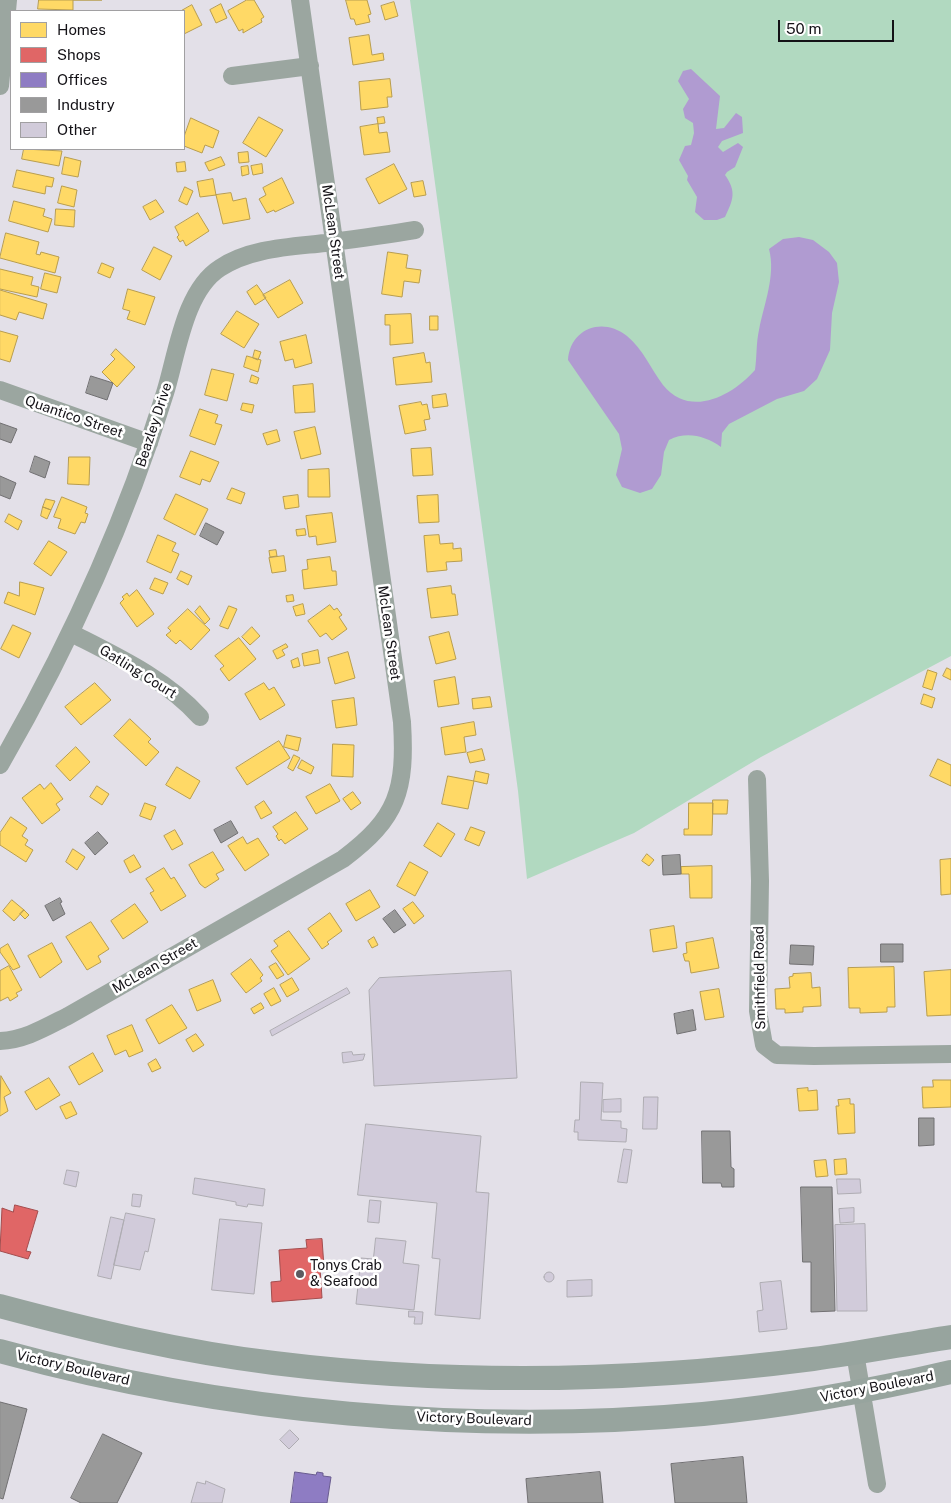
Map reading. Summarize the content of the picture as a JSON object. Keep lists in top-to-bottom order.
{
  "streets": {
    "main road": ["Victory Boulevard"],
    "street": [
      "McLean Street",
      "Quantico Street",
      "Beazley Drive",
      "Gatling Court",
      "Smithfield Road"
    ]
  },
  "crossings": [
    ["McLean Street", "Beazley Drive"],
    ["Quantico Street", "Beazley Drive"],
    ["Beazley Drive", "Gatling Court"]
  ],
  "places": ["Tonys Crab & Seafood"],
  "legend": [
    "Homes",
    "Shops",
    "Offices",
    "Industry",
    "Other"
  ],
  "scale_bar": "50 m"
}
